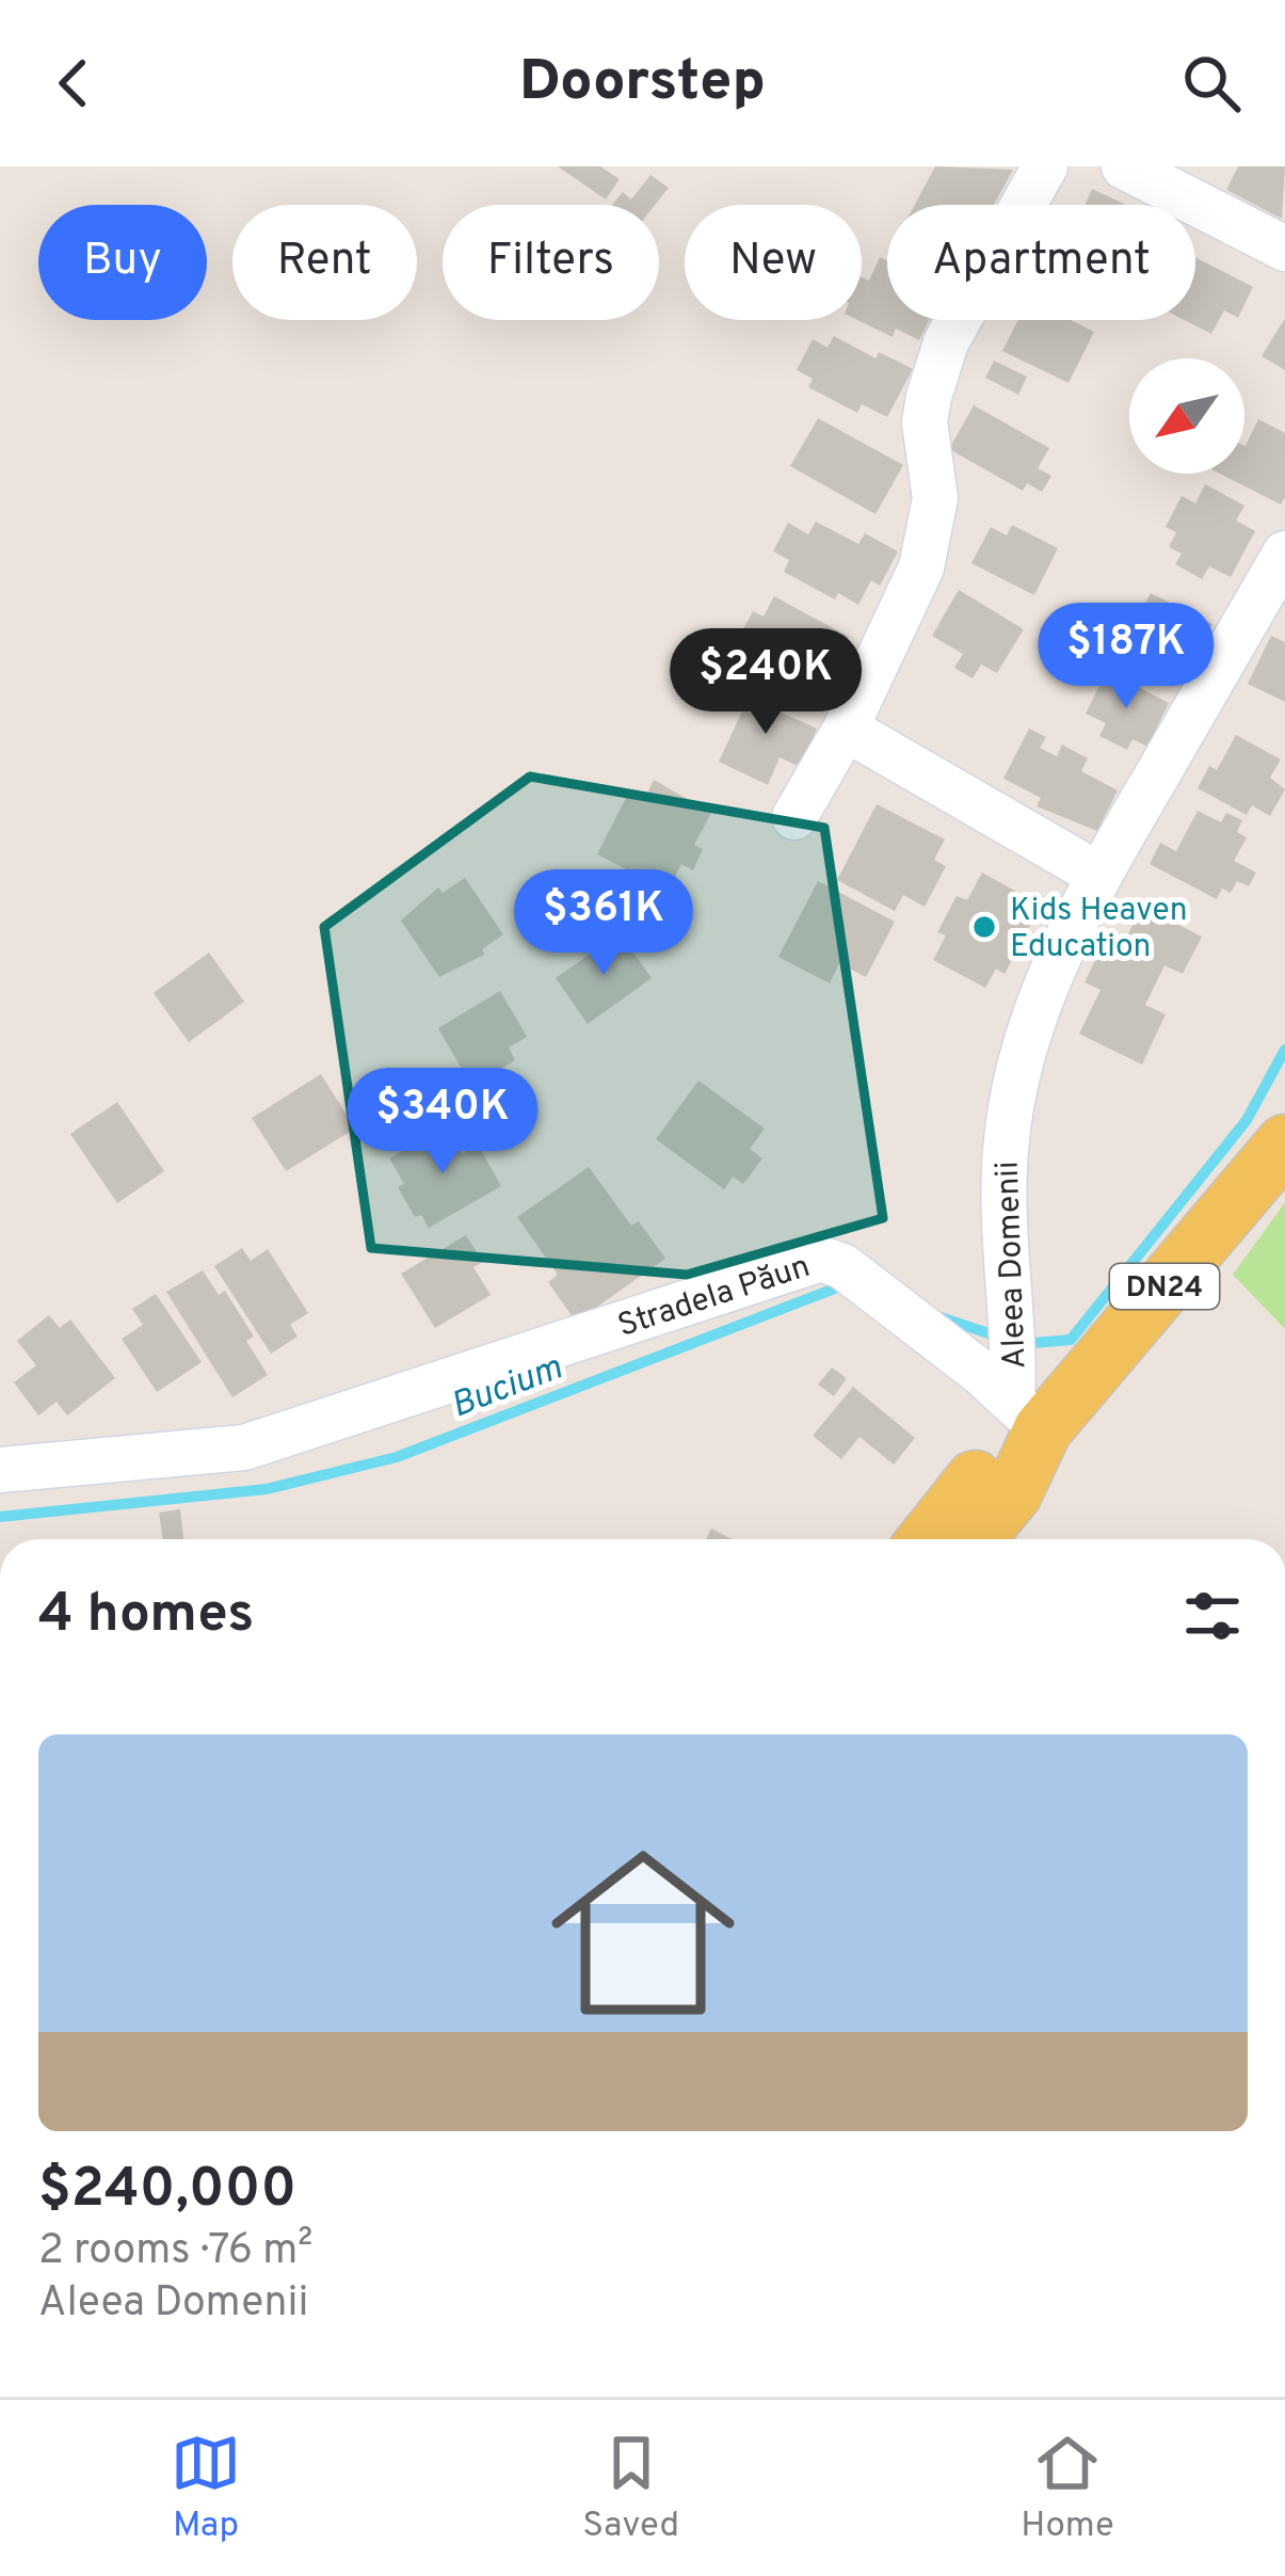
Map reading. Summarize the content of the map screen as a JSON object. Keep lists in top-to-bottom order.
{
  "streets": {
    "main road": ["DN24"],
    "street": ["Aleea Domenii", "Stradela Păun"]
  },
  "crossings": [
    ["Aleea Domenii", "DN24"],
    ["Aleea Domenii", "Stradela Păun"],
    ["DN24", "Stradela Păun"]
  ],
  "water": ["Bucium"],
  "places": ["Kids Heaven Education"],
  "north": "bottom left",
  "page": {
    "header": "Doorstep",
    "chip": [
      "Buy",
      "Rent",
      "Filters",
      "New",
      "Apartment"
    ],
    "price": [
      "$187K",
      "$240K",
      "$361K",
      "$340K"
    ],
    "heading": "4 homes",
    "list": [
      {
        "name": "$240,000",
        "note": "2 rooms · 76 m² · Aleea Domenii"
      }
    ],
    "tabs": ["Map", "Saved", "Home"]
  }
}
